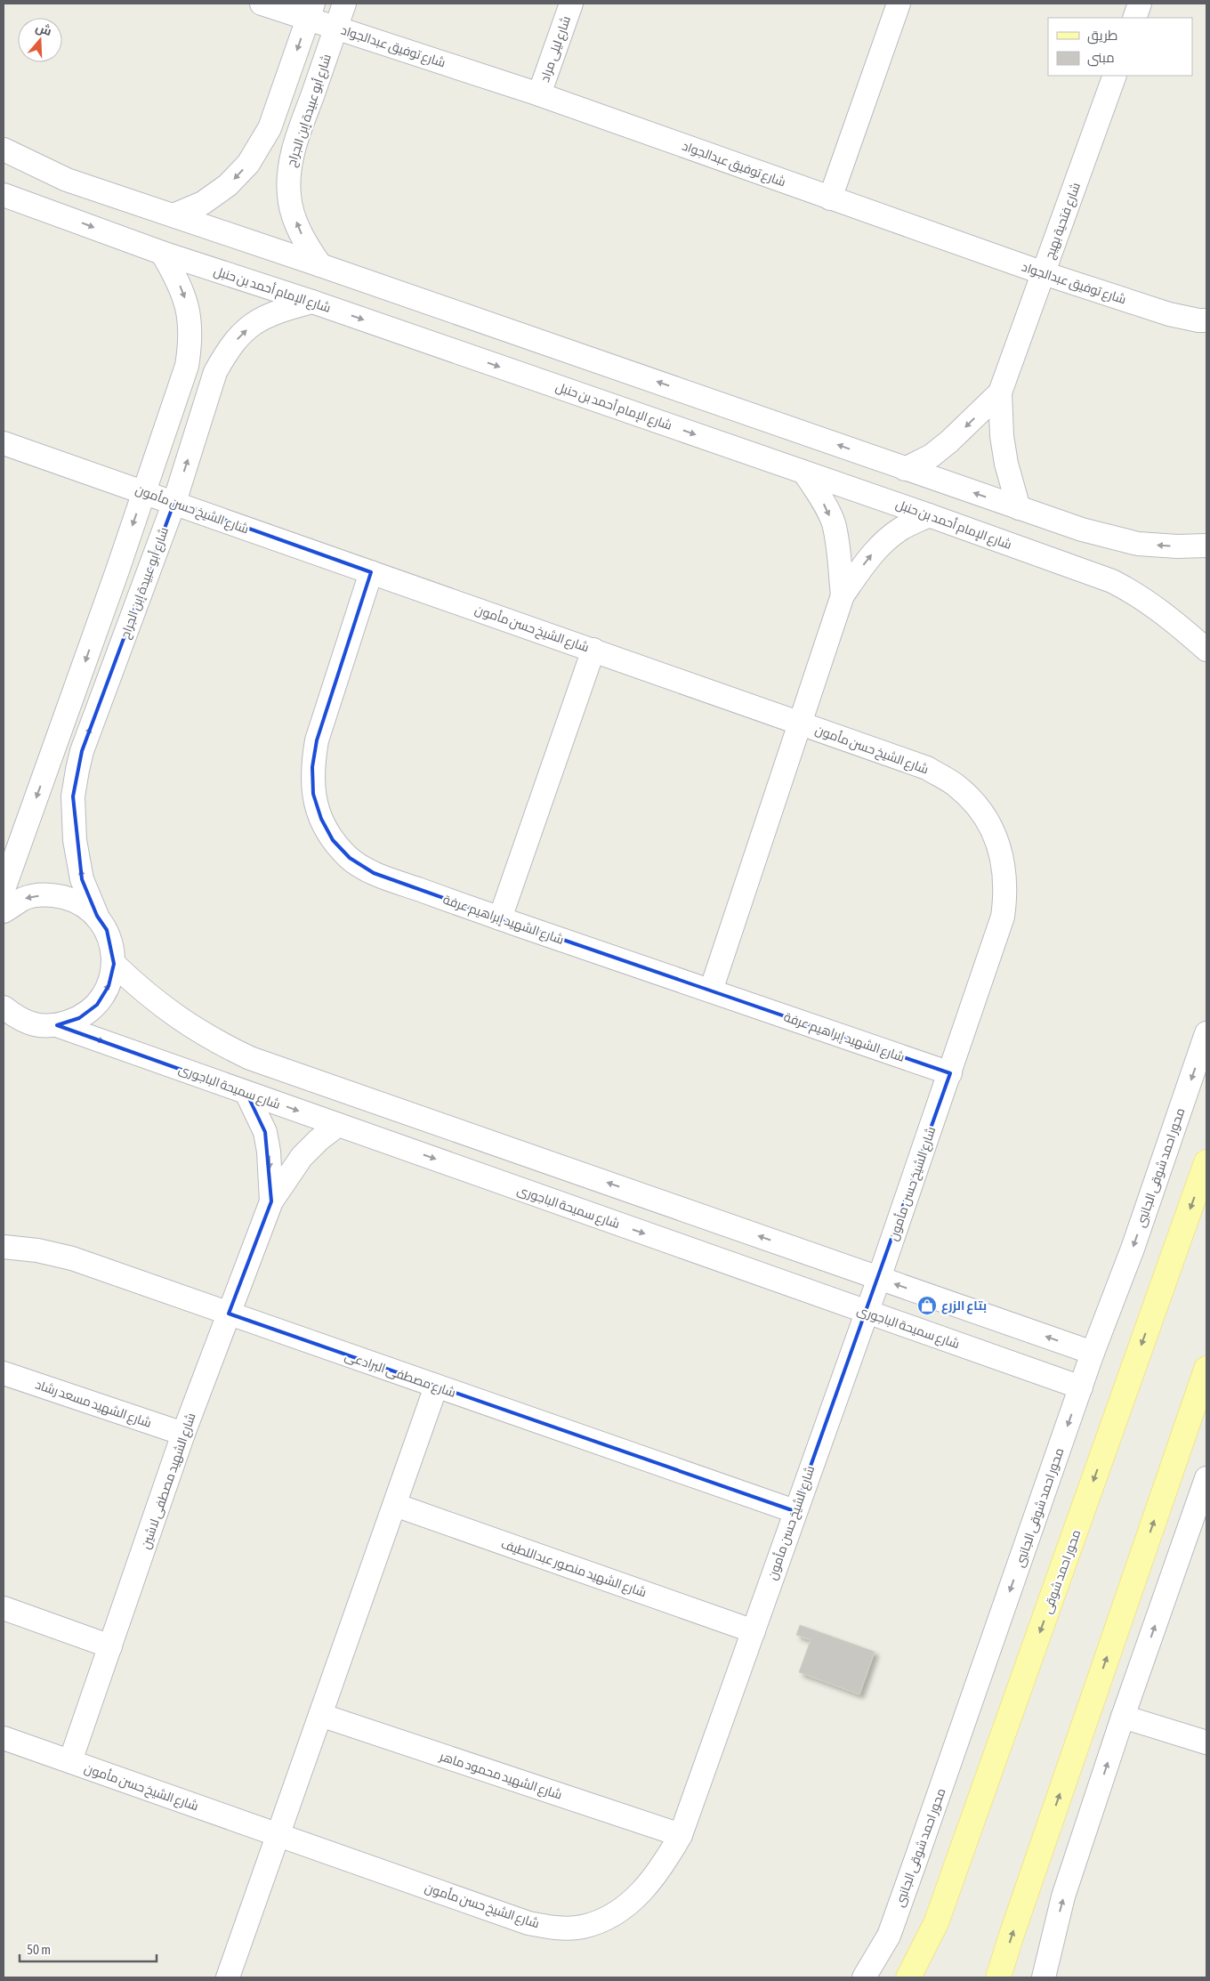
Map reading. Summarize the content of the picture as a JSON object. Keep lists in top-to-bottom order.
{
  "streets": {
    "main road": ["محور احمد شوقى"],
    "street": [
      "شارع توفيق عبدالجواد",
      "شارع ليلى مراد",
      "شارع أبو عبيدة إبن الجراح",
      "شارع فتحية بهيج",
      "شارع الإمام أحمد بن حنبل",
      "شارع الشيخ حسن مأمون",
      "شارع الشهيد إبراهيم عرفة",
      "شارع سميحة الباجورى",
      "محور احمد شوقى الجانبى",
      "شارع مصطفى البرادعى",
      "شارع الشهيد مسعد رشاد",
      "شارع الشهيد مصطفى لاشين",
      "شارع الشهيد منصور عبداللطيف",
      "شارع الشهيد محمود ماهر"
    ]
  },
  "crossings": [
    ["شارع توفيق عبدالجواد", "شارع ليلى مراد"],
    ["شارع توفيق عبدالجواد", "شارع أبو عبيدة إبن الجراح"],
    ["شارع توفيق عبدالجواد", "شارع فتحية بهيج"],
    ["شارع أبو عبيدة إبن الجراح", "شارع الإمام أحمد بن حنبل"],
    ["شارع أبو عبيدة إبن الجراح", "شارع الشيخ حسن مأمون"],
    ["شارع الشيخ حسن مأمون", "شارع الشهيد إبراهيم عرفة"],
    ["شارع الشيخ حسن مأمون", "شارع سميحة الباجورى"],
    ["شارع الشيخ حسن مأمون", "شارع مصطفى البرادعى"],
    ["شارع الشيخ حسن مأمون", "شارع الشهيد مصطفى لاشين"],
    ["شارع الشيخ حسن مأمون", "شارع الشهيد منصور عبداللطيف"],
    ["شارع الشيخ حسن مأمون", "شارع الشهيد محمود ماهر"],
    ["شارع سميحة الباجورى", "محور احمد شوقى الجانبى"],
    ["شارع سميحة الباجورى", "شارع الشهيد مصطفى لاشين"],
    ["شارع مصطفى البرادعى", "شارع الشهيد مصطفى لاشين"],
    ["شارع الشهيد مسعد رشاد", "شارع الشهيد مصطفى لاشين"]
  ],
  "places": {
    "shop": ["بتاع الزرع"]
  },
  "legend": ["طريق", "مبنى"],
  "scale_bar": "50 m",
  "north": "top"
}
